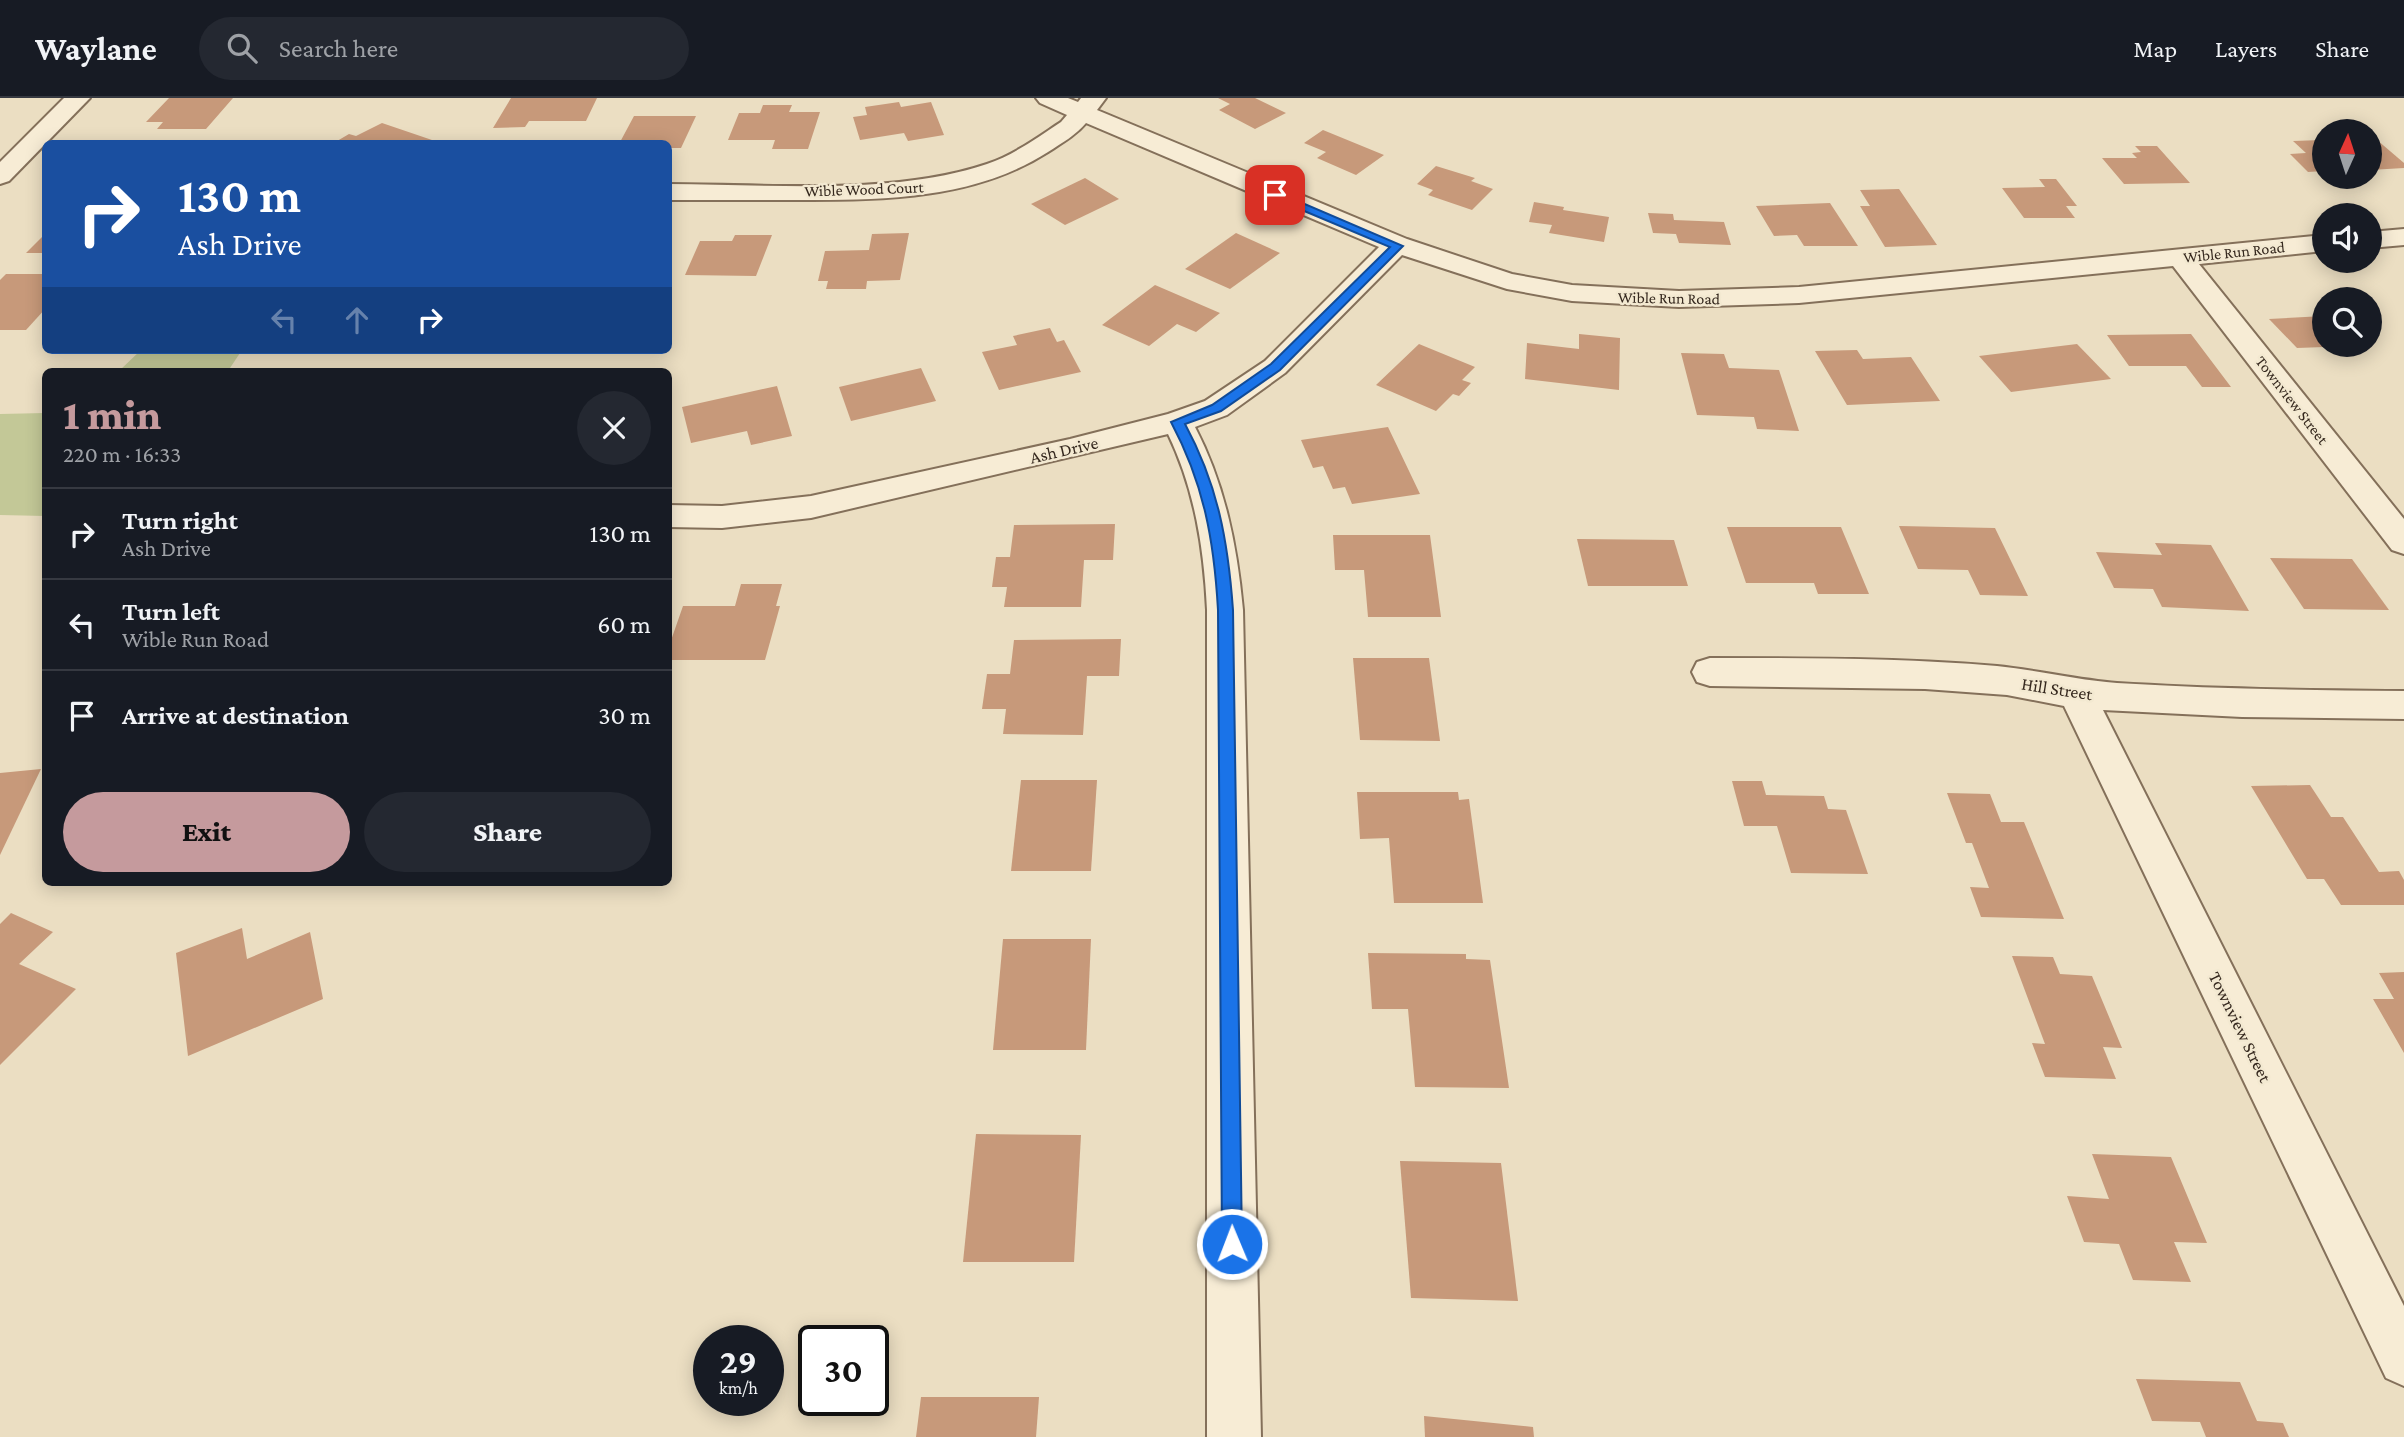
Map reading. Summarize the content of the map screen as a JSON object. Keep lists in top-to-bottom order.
{
  "streets": {
    "street": [
      "Wible Wood Court",
      "Wible Run Road",
      "Townview Street",
      "Ash Drive",
      "Hill Street"
    ]
  },
  "crossings": [
    ["Wible Wood Court", "Wible Run Road"],
    ["Wible Run Road", "Townview Street"],
    ["Wible Run Road", "Ash Drive"],
    ["Townview Street", "Hill Street"]
  ],
  "north": "top",
  "page": {
    "header": "Waylane",
    "search": "Search here",
    "nav": ["Map", "Layers", "Share"],
    "turn": ["130 m", "Ash Drive"],
    "heading": ["1 min", "220 m · 16:33"],
    "list": [
      {
        "name": "Turn right",
        "note": "Ash Drive",
        "value": "130 m"
      },
      {
        "name": "Turn left",
        "note": "Wible Run Road",
        "value": "60 m"
      },
      {
        "name": "Arrive at destination",
        "value": "30 m"
      }
    ],
    "buttons": ["Exit", "Share"],
    "speed": "29 km/h",
    "limit": "30"
  }
}
